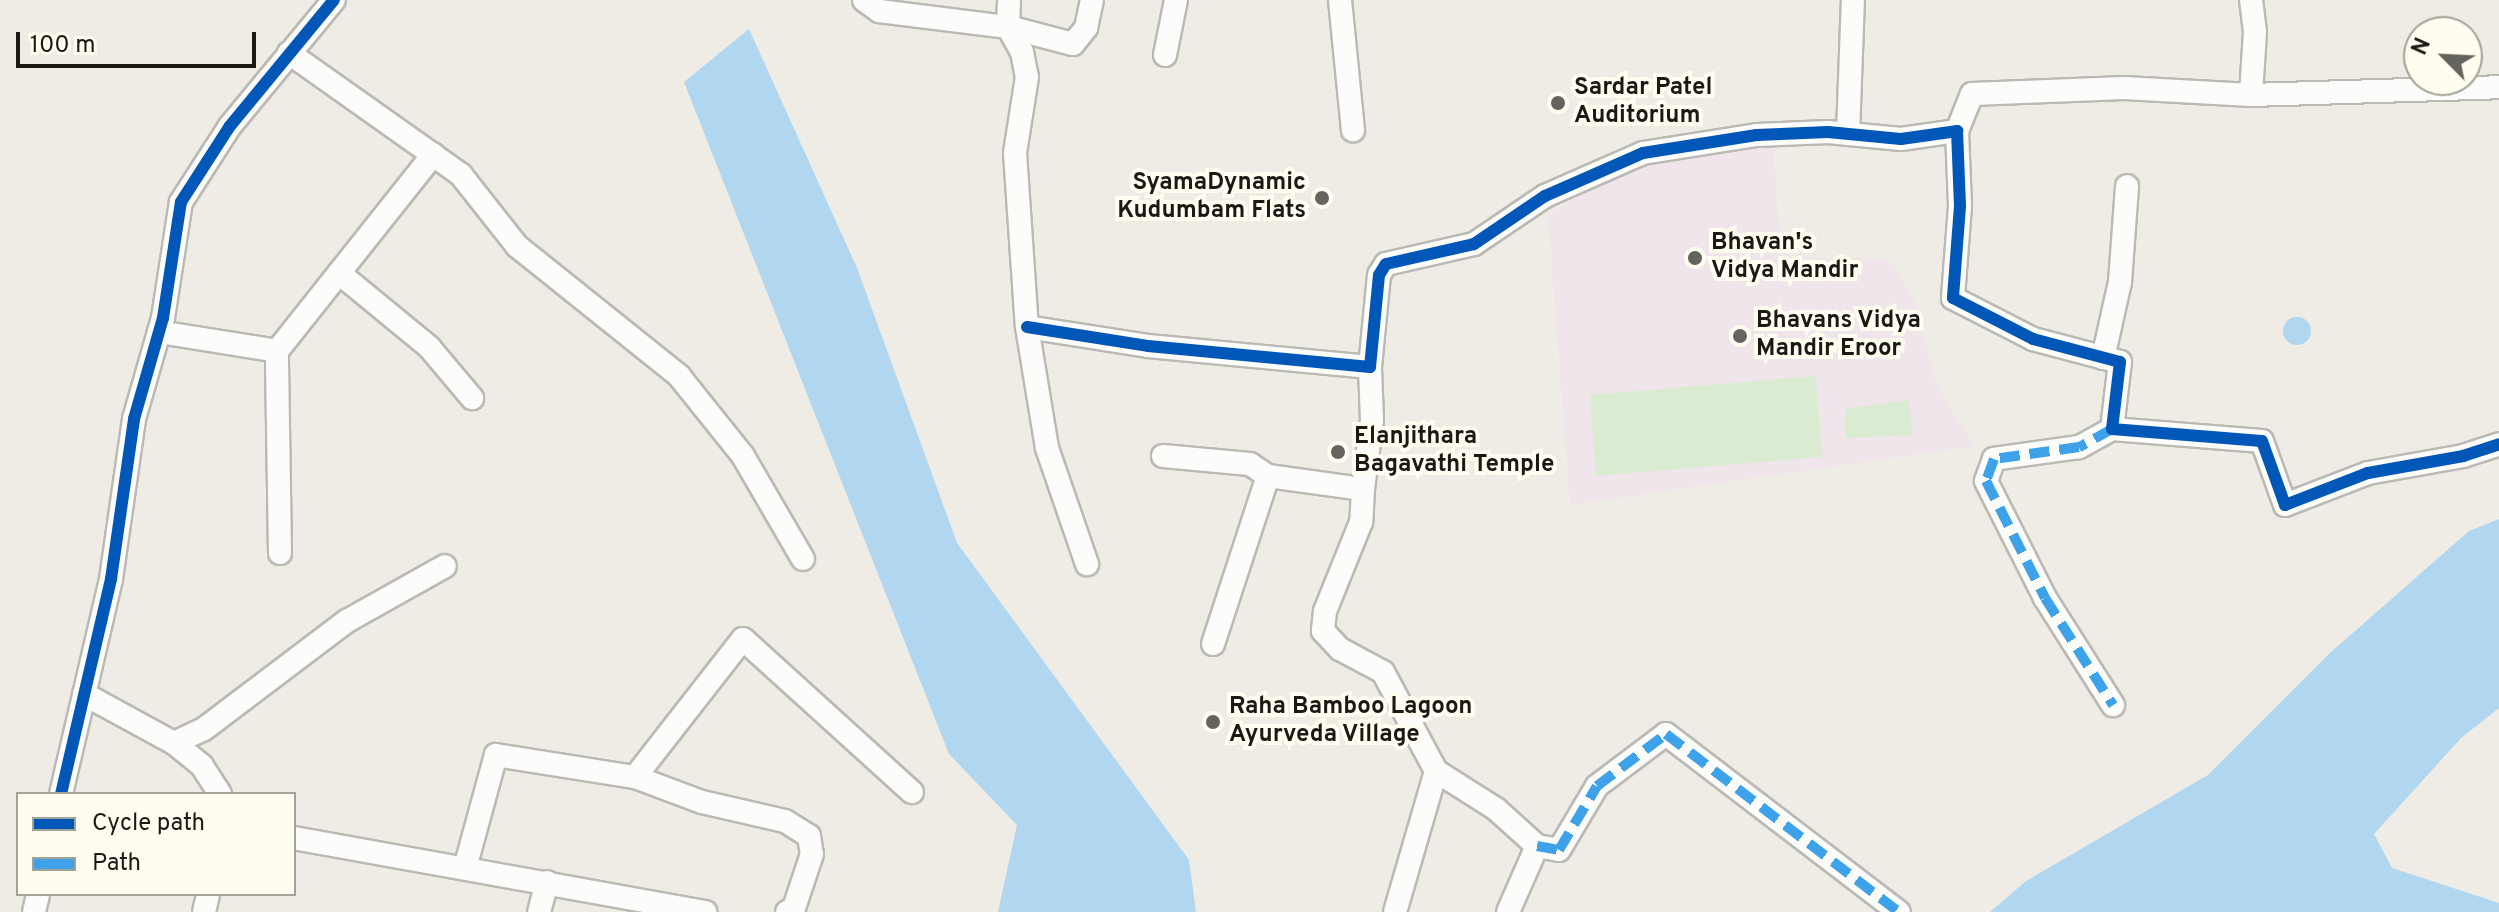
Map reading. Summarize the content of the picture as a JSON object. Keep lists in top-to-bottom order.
{
  "places": [
    "Sardar Patel Auditorium",
    "SyamaDynamic Kudumbam Flats",
    "Bhavan's Vidya Mandir",
    "Bhavans Vidya Mandir Eroor",
    "Elanjithara Bagavathi Temple",
    "Raha Bamboo Lagoon Ayurveda Village"
  ],
  "legend": ["Cycle path", "Path"],
  "scale_bar": "100 m",
  "north": "top left"
}
